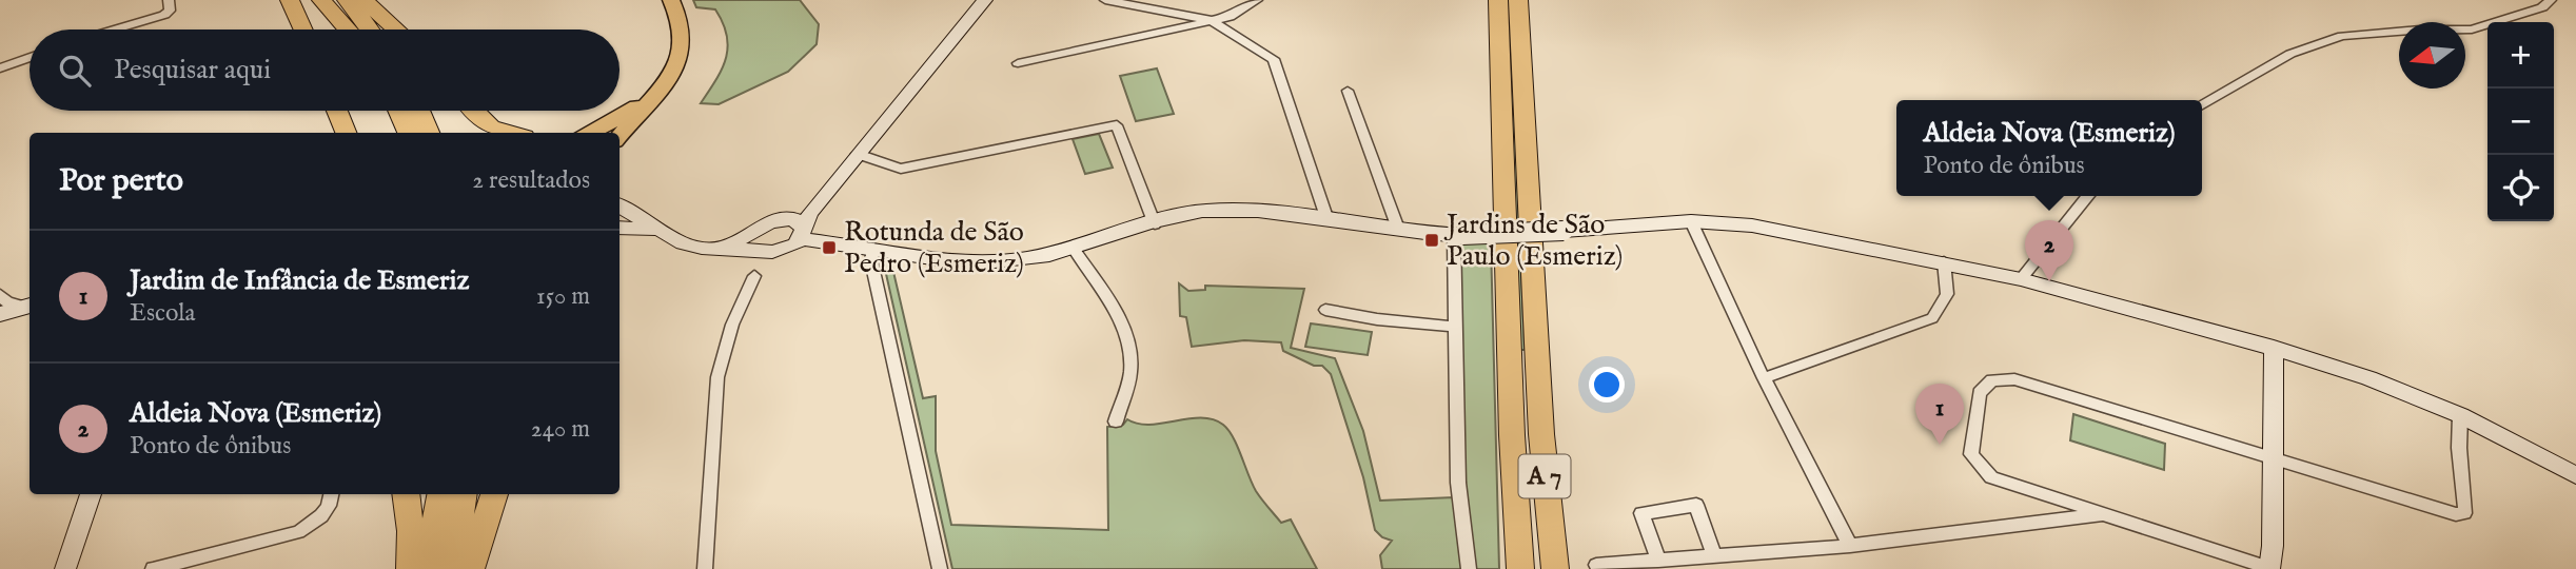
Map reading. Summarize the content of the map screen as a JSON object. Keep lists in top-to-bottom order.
{
  "streets": {
    "highway": ["A 7"]
  },
  "places": {
    "transit": ["Jardins de São Paulo (Esmeriz)", "Rotunda de São Pedro (Esmeriz)"]
  },
  "north": "left",
  "page": {
    "map_buttons": ["+", "−"],
    "search": "Pesquisar aqui",
    "popup": ["Aldeia Nova (Esmeriz)", "Ponto de ônibus"],
    "heading": ["Por perto", "2 resultados"],
    "pins": ["2", "1"],
    "list": [
      {
        "mark": "1",
        "name": "Jardim de Infância de Esmeriz",
        "note": "Escola",
        "value": "150 m"
      },
      {
        "mark": "2",
        "name": "Aldeia Nova (Esmeriz)",
        "note": "Ponto de ônibus",
        "value": "240 m"
      }
    ]
  }
}
